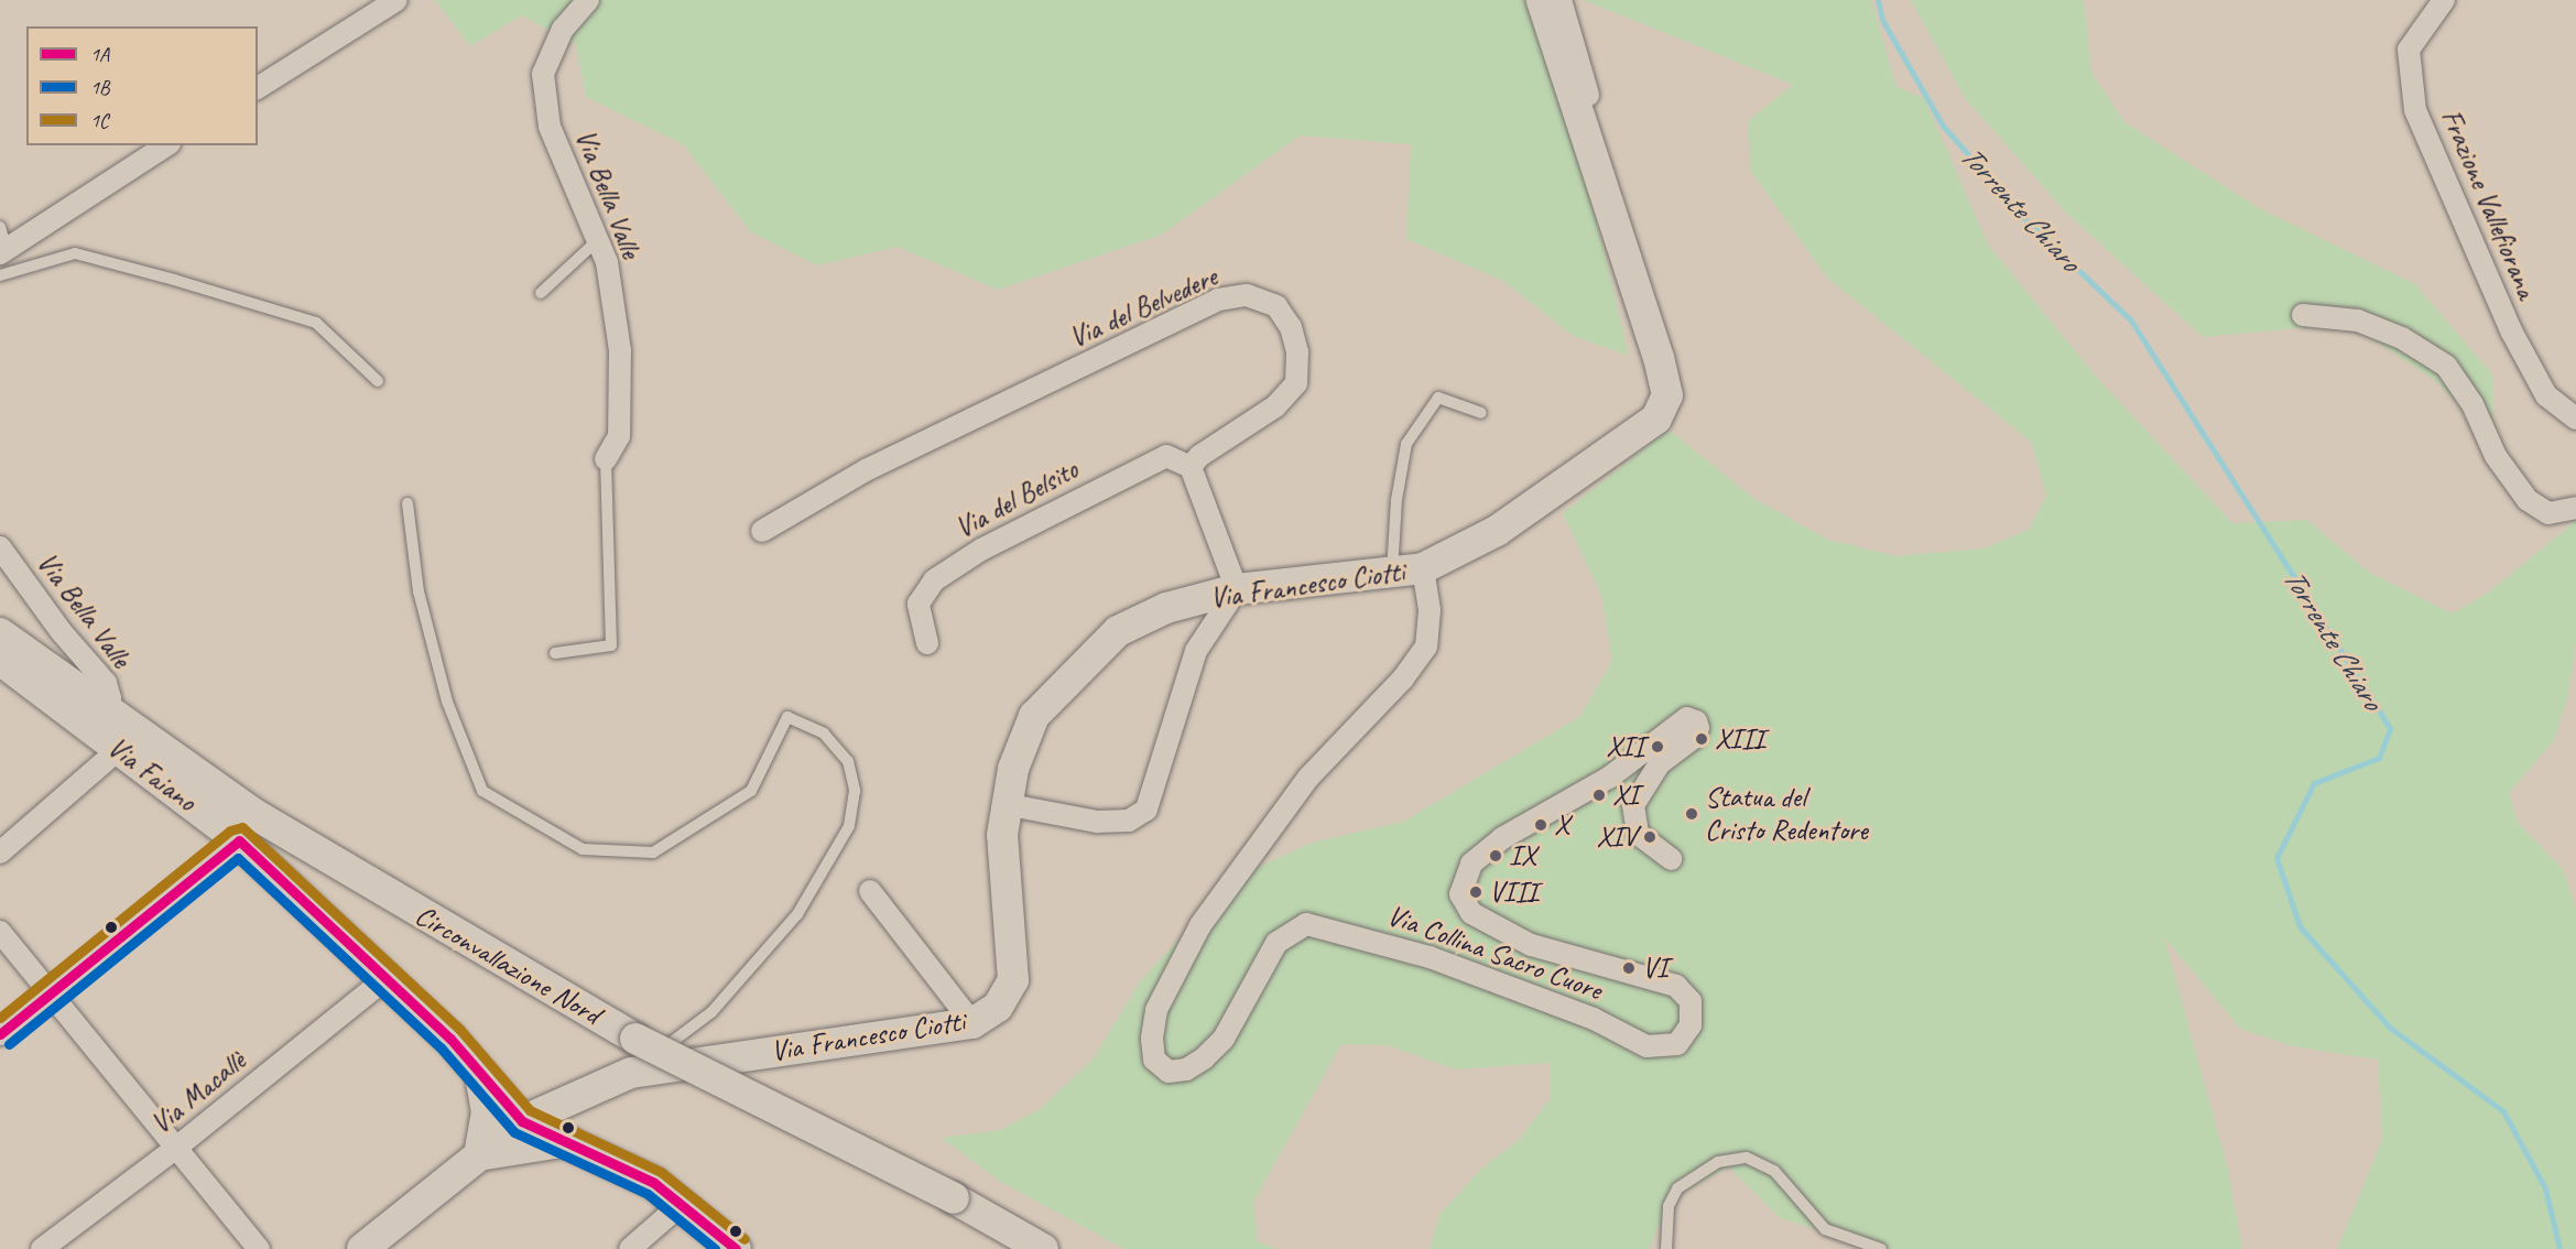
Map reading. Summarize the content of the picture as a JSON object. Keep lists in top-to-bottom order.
{
  "streets": {
    "street": [
      "Via Bella Valle",
      "Frazione Vallefiorana",
      "Via del Belvedere",
      "Via del Belsito",
      "Via Francesco Ciotti",
      "Via Faiano",
      "Via Collina Sacro Cuore",
      "Circonvallazione Nord",
      "Via Macallè"
    ]
  },
  "crossings": [
    ["Via Bella Valle", "Circonvallazione Nord"],
    ["Via del Belvedere", "Via del Belsito"],
    ["Via Francesco Ciotti", "Via Faiano"],
    ["Via Francesco Ciotti", "Via Collina Sacro Cuore"],
    ["Via Faiano", "Via Macallè"]
  ],
  "water": ["Torrente Chiaro"],
  "places": [
    "XIII",
    "XII",
    "XI",
    "Statua del Cristo Redentore",
    "X",
    "XIV",
    "IX",
    "VIII",
    "VI"
  ],
  "lines": ["transit line 1C", "transit line 1A", "transit line 1B"],
  "legend": ["1A", "1B", "1C"]
}
